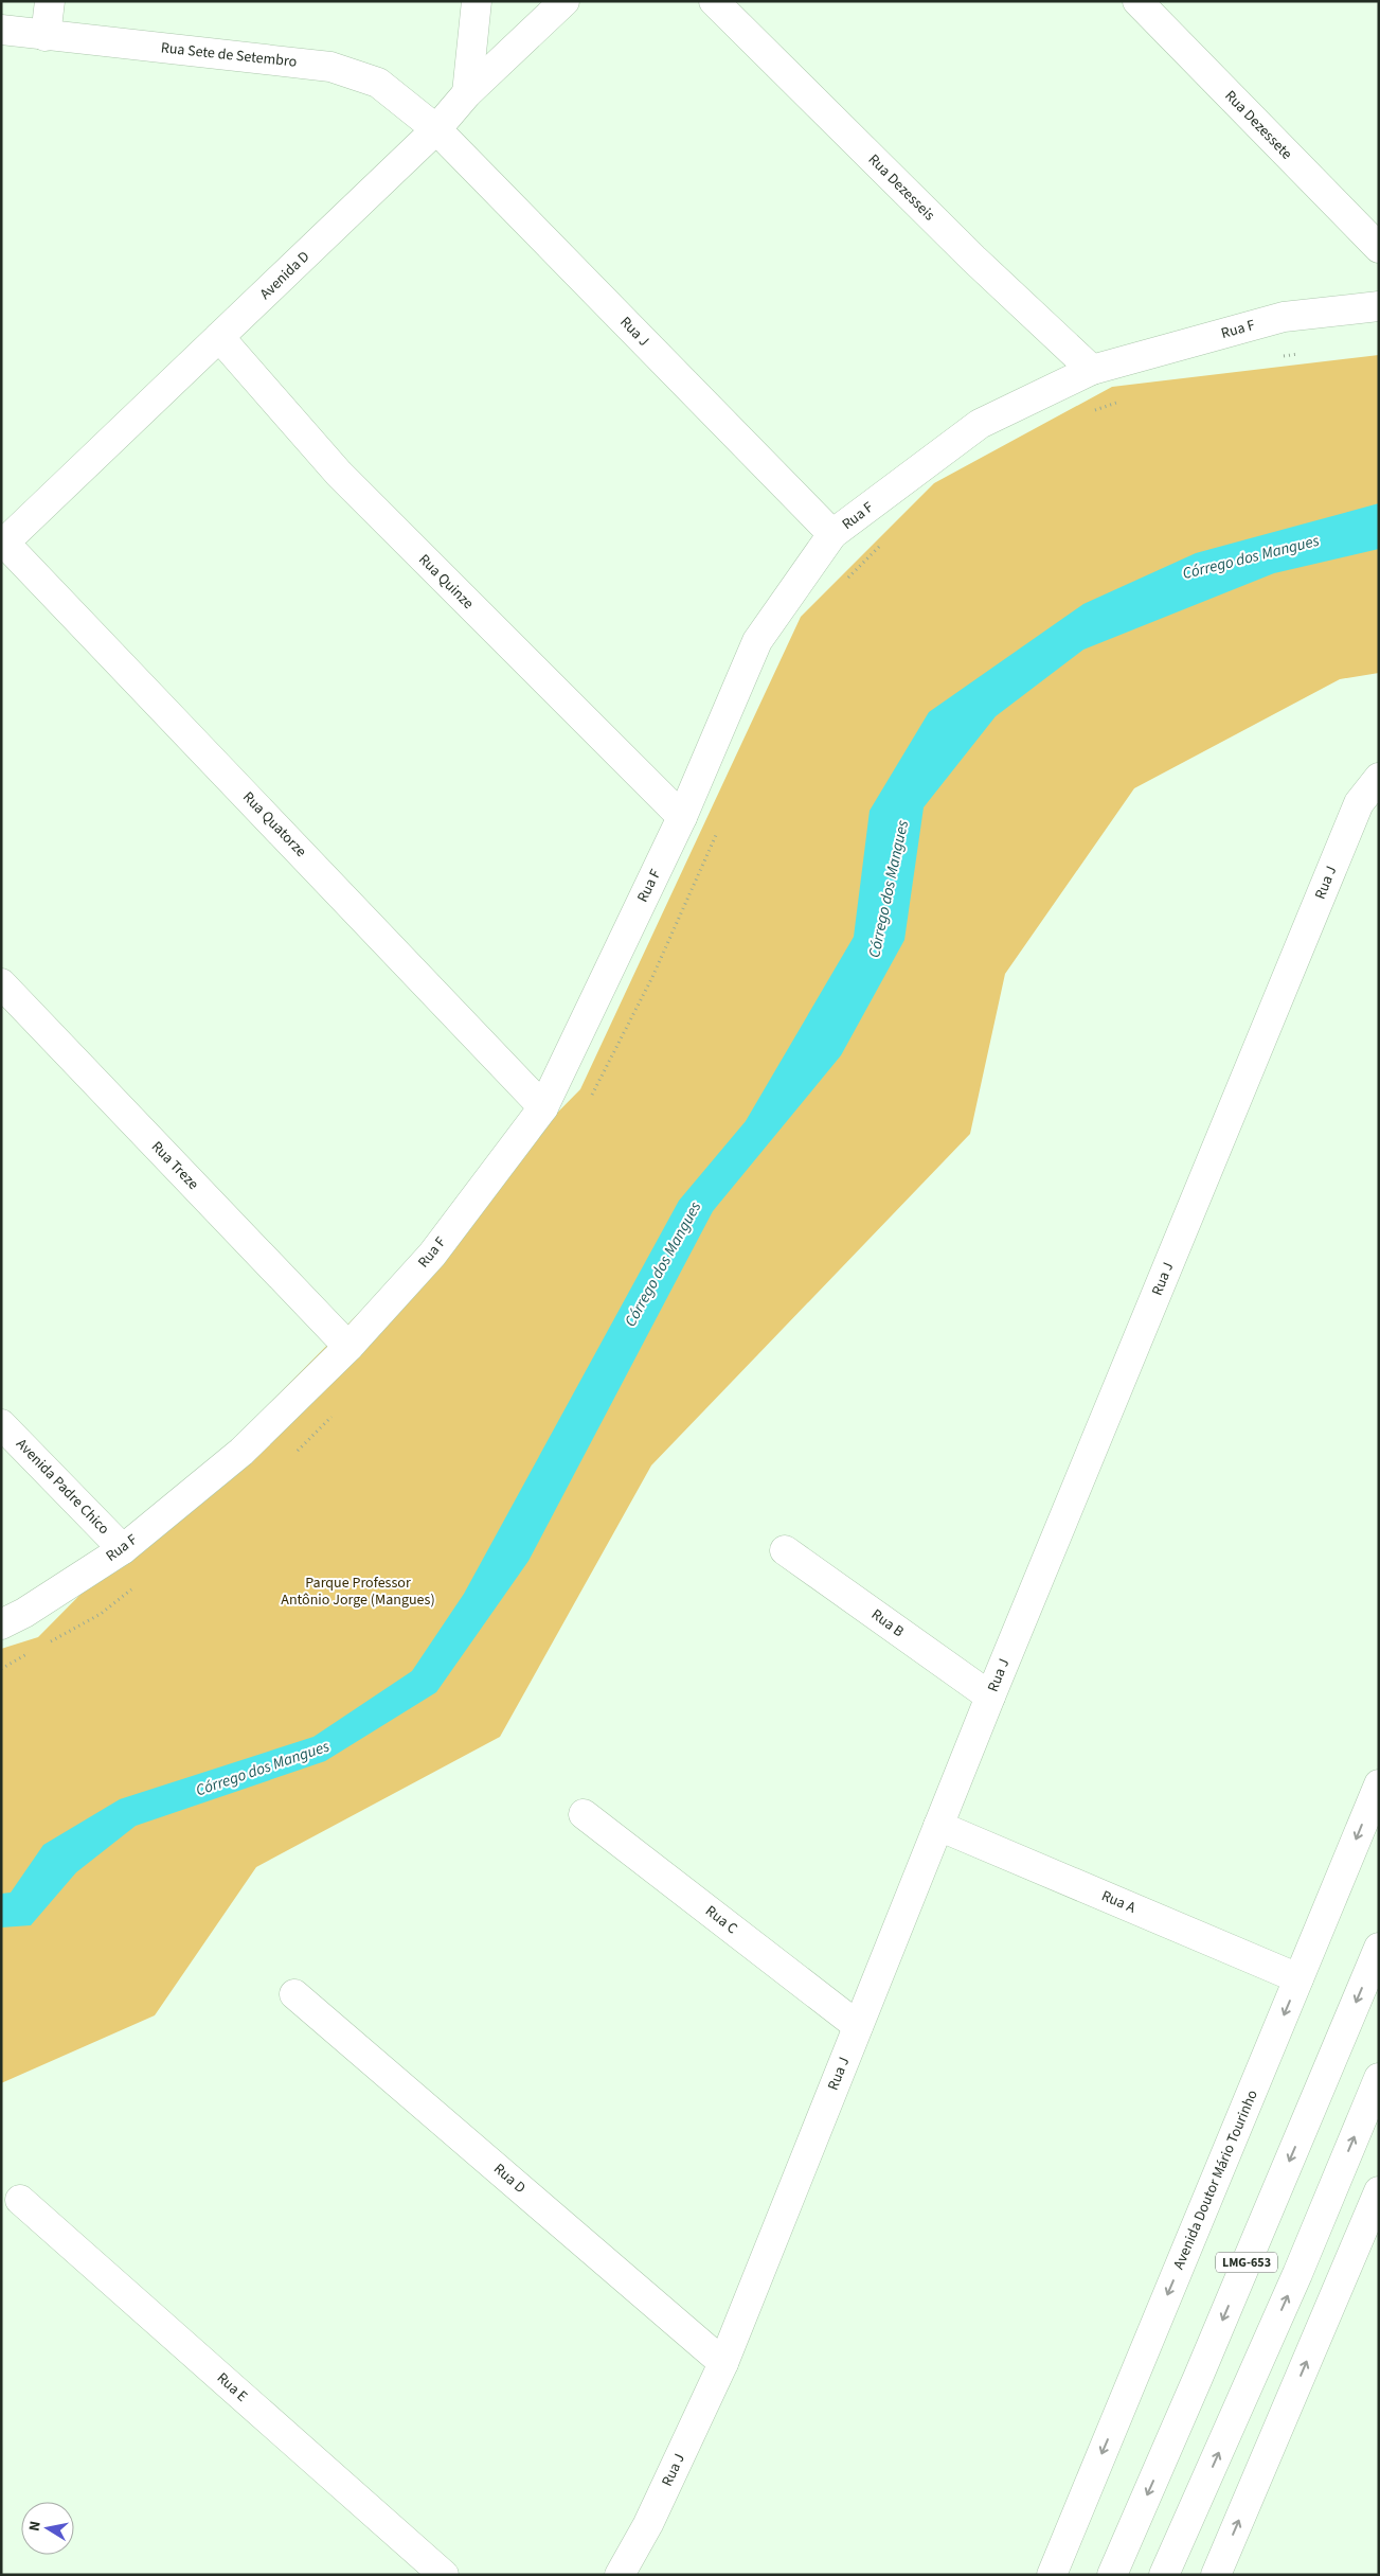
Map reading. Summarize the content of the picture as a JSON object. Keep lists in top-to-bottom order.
{
  "streets": {
    "main road": [
      "Rua Sete de Setembro",
      "Rua Dezessete",
      "Rua Dezesseis",
      "Avenida D",
      "Rua F",
      "Rua J",
      "Rua Quinze",
      "Rua Quatorze",
      "Rua Treze",
      "Avenida Padre Chico",
      "Rua B",
      "Rua A",
      "Rua C",
      "Rua D",
      "Avenida Doutor Mário Tourinho",
      "LMG-653",
      "Rua E"
    ]
  },
  "crossings": [
    ["Rua Sete de Setembro", "Avenida D"],
    ["Rua Sete de Setembro", "Rua J"],
    ["Rua Dezesseis", "Rua F"],
    ["Avenida D", "Rua J"],
    ["Avenida D", "Rua Quinze"],
    ["Avenida D", "Rua Quatorze"],
    ["Rua F", "Rua J"],
    ["Rua F", "Rua Quinze"],
    ["Rua F", "Rua Quatorze"],
    ["Rua F", "Rua Treze"],
    ["Rua F", "Avenida Padre Chico"],
    ["Rua J", "Rua B"],
    ["Rua J", "Rua A"],
    ["Rua J", "Rua C"],
    ["Rua J", "Rua D"],
    ["Rua A", "Avenida Doutor Mário Tourinho"]
  ],
  "water": ["Córrego dos Mangues"],
  "parks": ["Parque Professor Antônio Jorge (Mangues)"],
  "north": "left"
}
